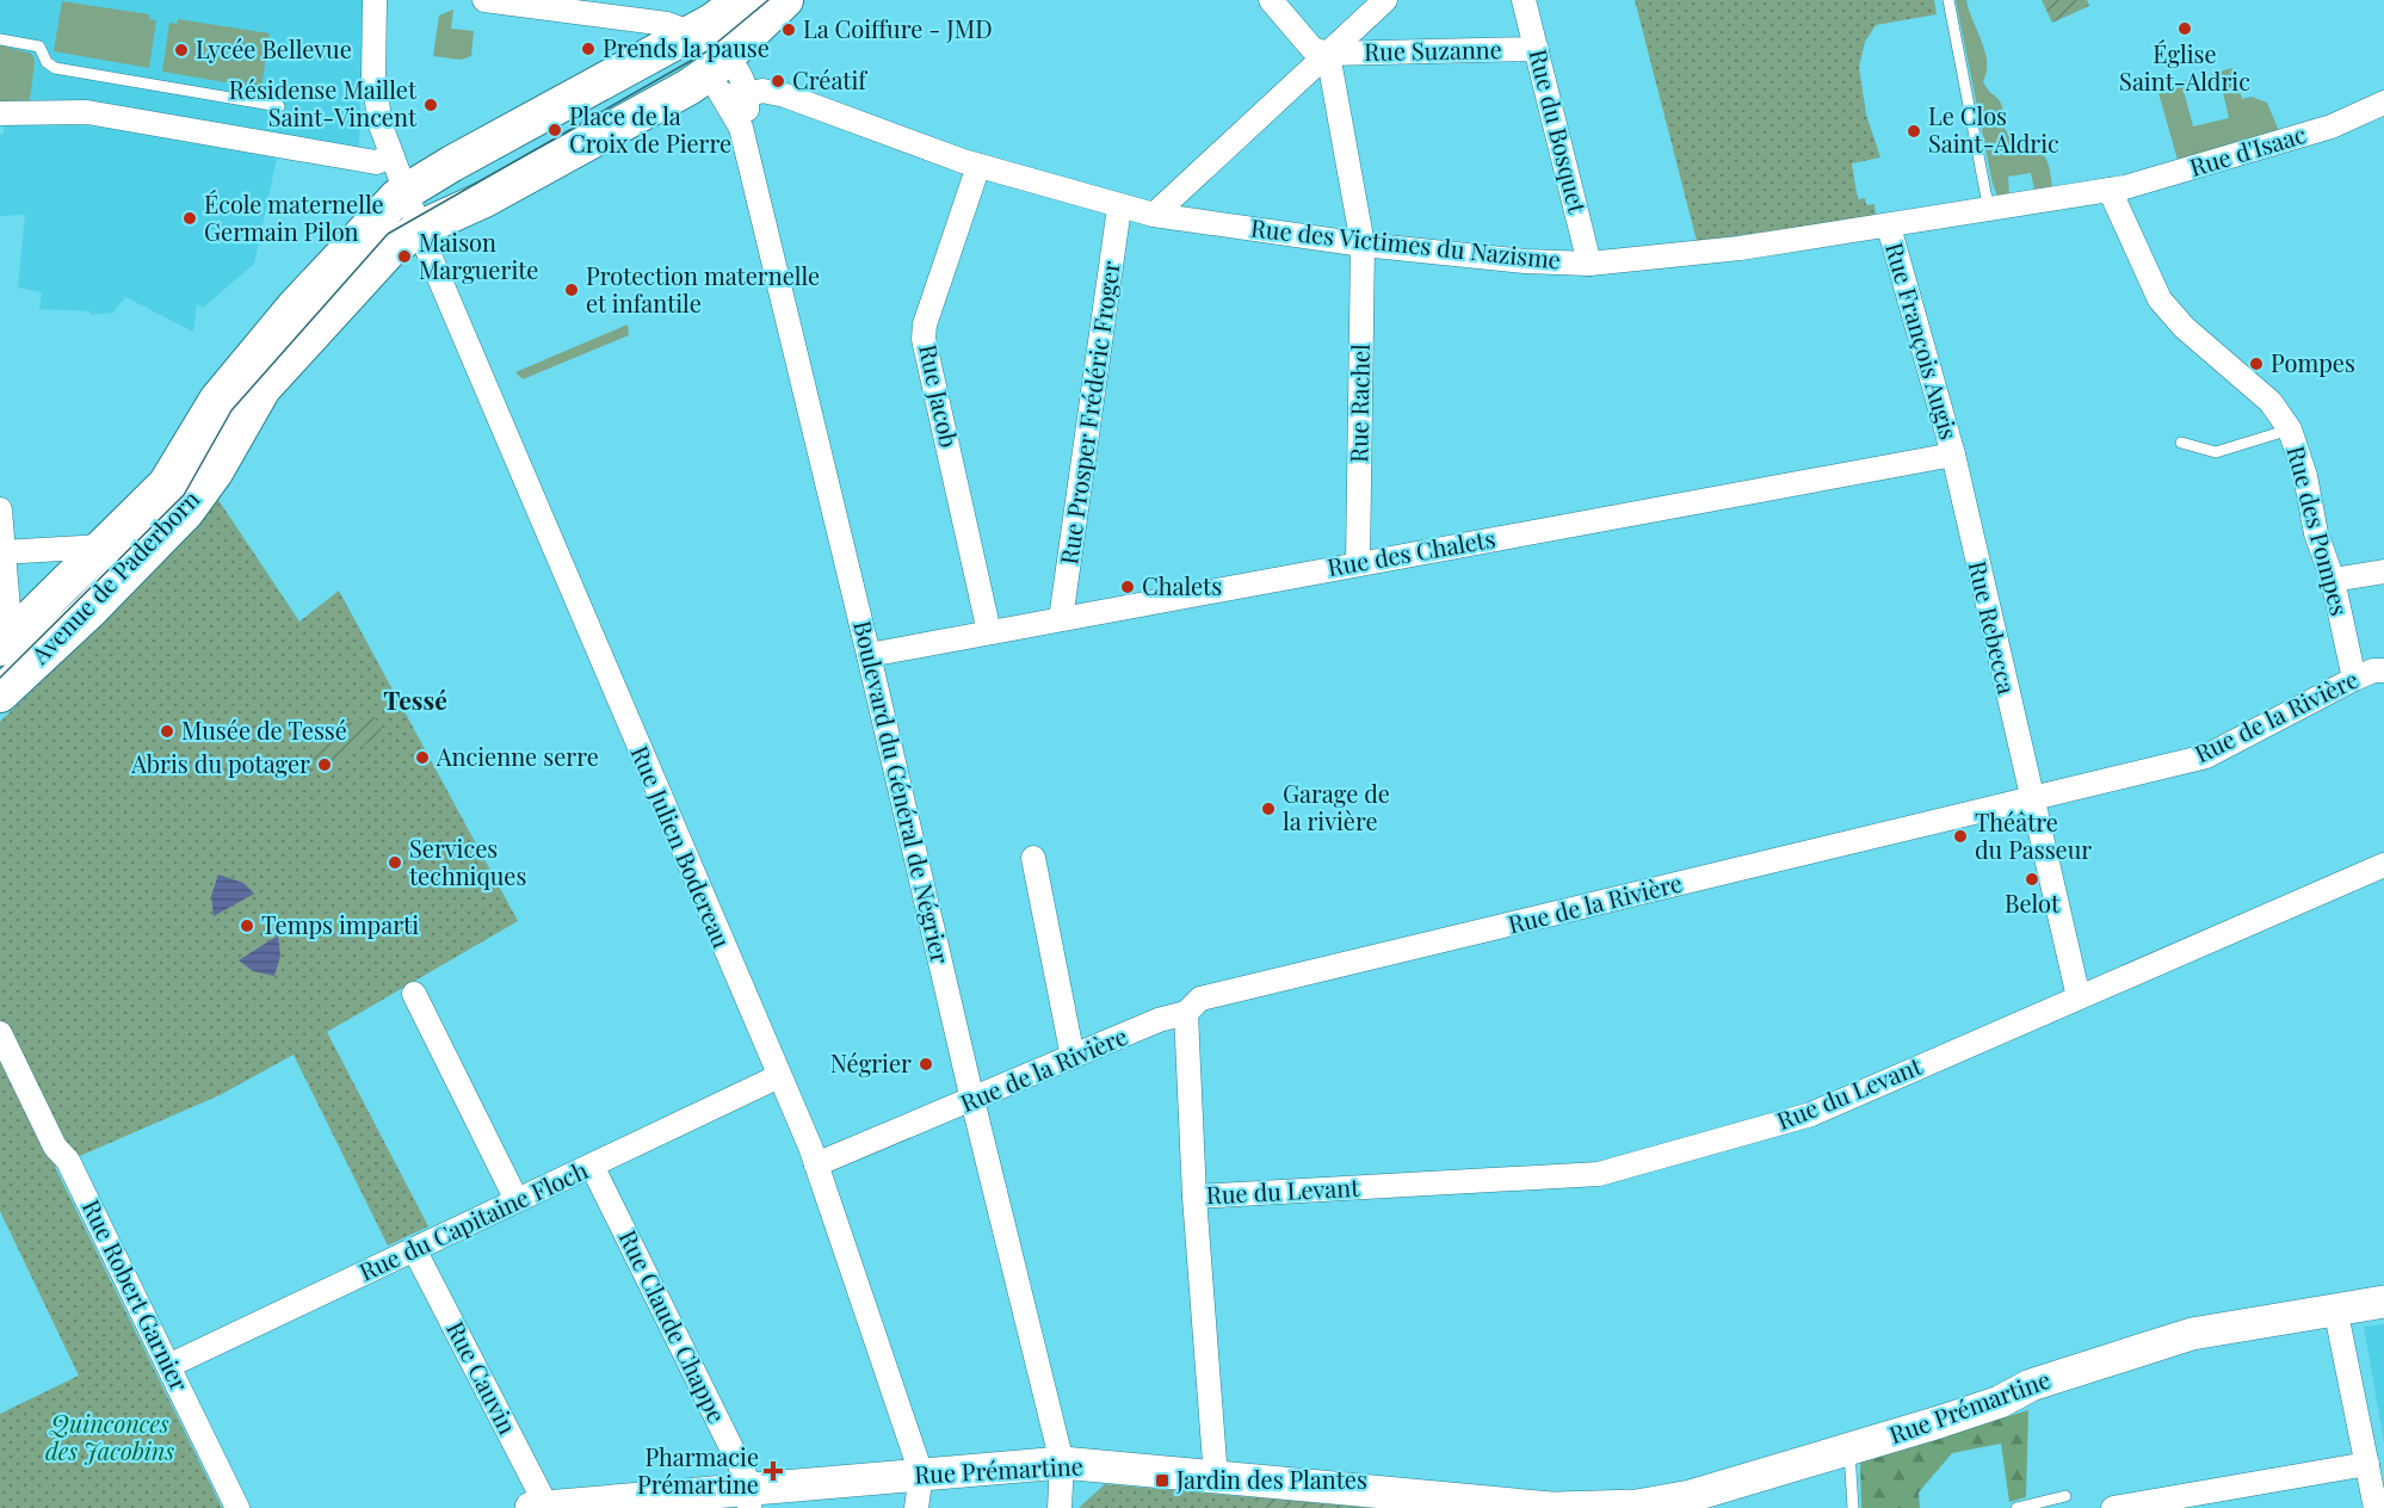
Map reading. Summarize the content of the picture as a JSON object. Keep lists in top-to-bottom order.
{
  "streets": {
    "main road": ["Avenue de Paderborn"],
    "street": [
      "Rue Suzanne",
      "Rue du Bosquet",
      "Rue d'Isaac",
      "Rue des Victimes du Nazisme",
      "Rue François Augis",
      "Rue Jacob",
      "Rue Rachel",
      "Rue Prosper Frédéric Froger",
      "Rue des Pompes",
      "Rue des Chalets",
      "Rue Rebecca",
      "Rue de la Rivière",
      "Boulevard du Général de Négrier",
      "Rue Julien Bodereau",
      "Rue du Levant",
      "Rue du Capitaine Floch",
      "Rue Robert Garnier",
      "Rue Claude Chappe",
      "Rue Cauvin",
      "Rue Prémartine"
    ]
  },
  "crossings": [
    ["Rue Suzanne", "Rue du Bosquet"],
    ["Rue Suzanne", "Rue Rachel"],
    ["Rue du Bosquet", "Rue des Victimes du Nazisme"],
    ["Rue d'Isaac", "Rue des Victimes du Nazisme"],
    ["Rue d'Isaac", "Rue des Pompes"],
    ["Rue des Victimes du Nazisme", "Rue François Augis"],
    ["Rue des Victimes du Nazisme", "Rue Jacob"],
    ["Rue des Victimes du Nazisme", "Rue Rachel"],
    ["Rue des Victimes du Nazisme", "Rue Prosper Frédéric Froger"],
    ["Rue des Victimes du Nazisme", "Rue des Pompes"],
    ["Rue des Victimes du Nazisme", "Avenue de Paderborn"],
    ["Rue des Victimes du Nazisme", "Boulevard du Général de Négrier"],
    ["Rue François Augis", "Rue des Chalets"],
    ["Rue François Augis", "Rue Rebecca"],
    ["Rue Jacob", "Rue des Chalets"],
    ["Rue Rachel", "Rue des Chalets"],
    ["Rue Prosper Frédéric Froger", "Rue des Chalets"],
    ["Rue des Pompes", "Rue de la Rivière"],
    ["Rue des Chalets", "Rue Rebecca"],
    ["Rue des Chalets", "Boulevard du Général de Négrier"],
    ["Avenue de Paderborn", "Boulevard du Général de Négrier"],
    ["Avenue de Paderborn", "Rue Julien Bodereau"],
    ["Rue Rebecca", "Rue de la Rivière"],
    ["Rue Rebecca", "Rue du Levant"],
    ["Rue de la Rivière", "Boulevard du Général de Négrier"],
    ["Rue de la Rivière", "Rue Julien Bodereau"],
    ["Boulevard du Général de Négrier", "Rue Prémartine"],
    ["Rue Julien Bodereau", "Rue du Capitaine Floch"],
    ["Rue Julien Bodereau", "Rue Prémartine"],
    ["Rue du Capitaine Floch", "Rue Robert Garnier"],
    ["Rue du Capitaine Floch", "Rue Claude Chappe"],
    ["Rue du Capitaine Floch", "Rue Cauvin"],
    ["Rue Claude Chappe", "Rue Prémartine"],
    ["Rue Cauvin", "Rue Prémartine"]
  ],
  "districts": ["Tessé"],
  "parks": ["Quinconces des Jacobins"],
  "places": {
    "other": [
      "Église Saint-Aldric",
      "La Coiffure - JMD",
      "Prends la pause",
      "Lycée Bellevue",
      "Créatif",
      "Résidense Maillet Saint-Vincent",
      "Place de la Croix de Pierre",
      "Le Clos Saint-Aldric",
      "École maternelle Germain Pilon",
      "Maison Marguerite",
      "Protection maternelle et infantile",
      "Pompes",
      "Chalets",
      "Musée de Tessé",
      "Ancienne serre",
      "Abris du potager",
      "Garage de la rivière",
      "Théâtre du Passeur",
      "Services techniques",
      "Belot",
      "Temps imparti",
      "Négrier"
    ],
    "health": ["Pharmacie Prémartine"],
    "transit": ["Jardin des Plantes"]
  }
}
